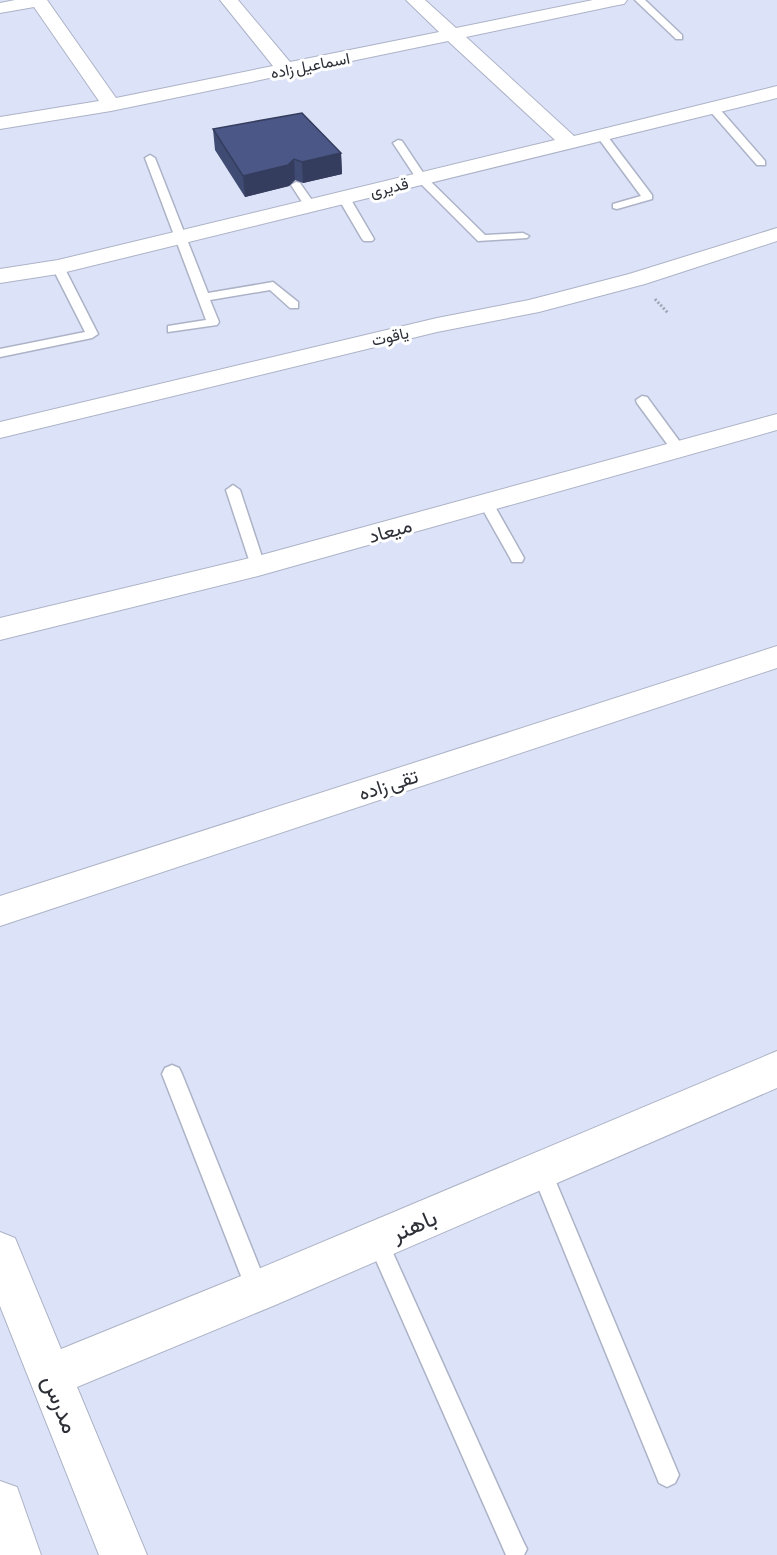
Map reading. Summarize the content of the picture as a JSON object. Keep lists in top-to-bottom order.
{
  "streets": {
    "street": [
      "اسماعیل زاده",
      "قدیری",
      "یاقوت",
      "میعاد",
      "تقی زاده",
      "باهنر",
      "مدرس"
    ]
  },
  "crossings": [
    ["باهنر", "مدرس"]
  ]
}
